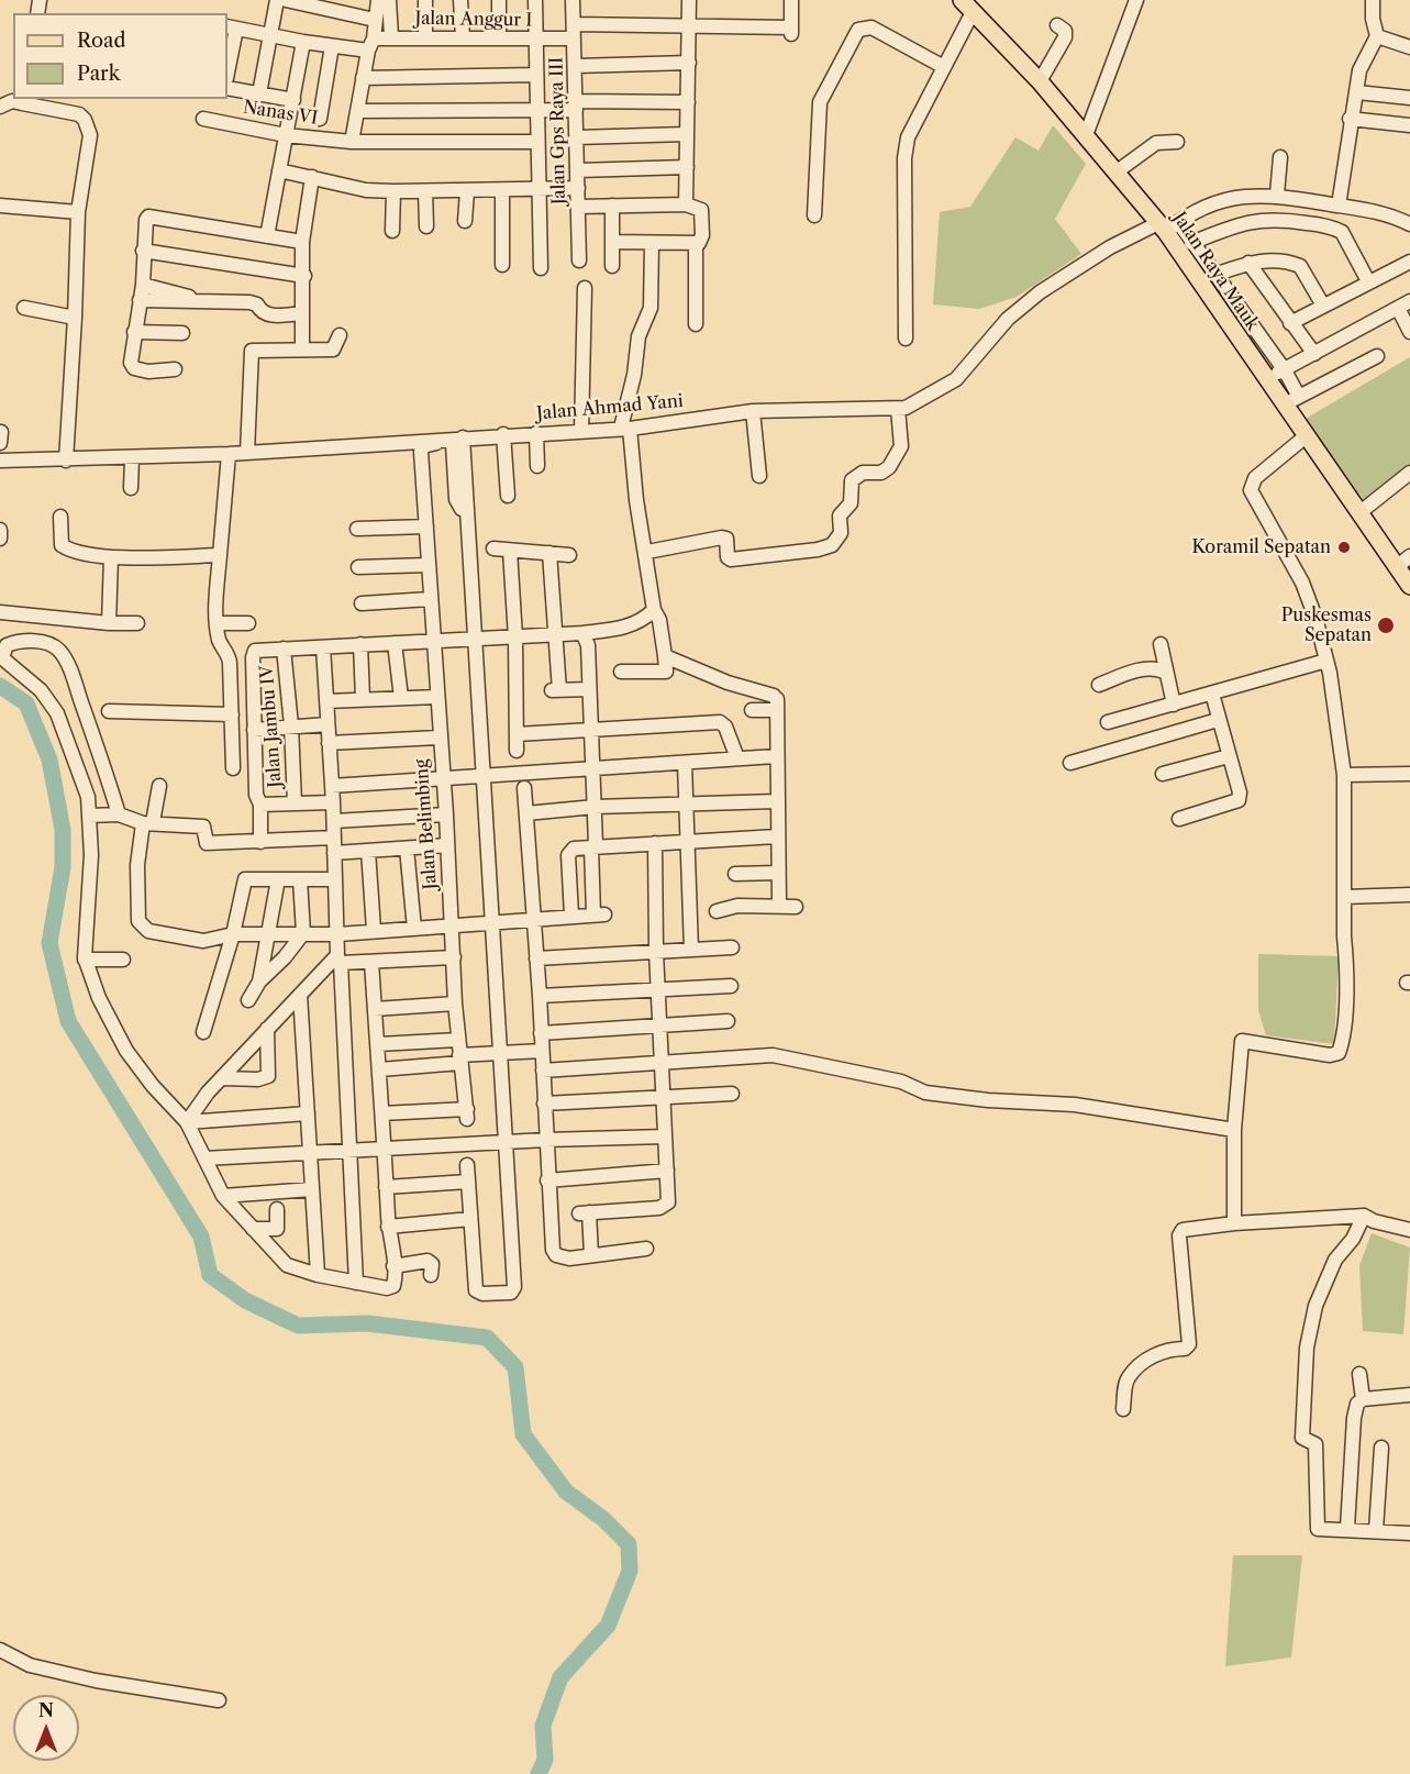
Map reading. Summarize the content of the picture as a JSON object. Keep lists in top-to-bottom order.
{
  "streets": {
    "main road": ["Jalan Raya Mauk"],
    "street": [
      "Jalan Anggur I",
      "Nanas VI",
      "Jalan Gps Raya III",
      "Jalan Ahmad Yani",
      "Jalan Jambu IV",
      "Jalan Belimbing"
    ]
  },
  "crossings": [
    ["Jalan Anggur I", "Jalan Gps Raya III"],
    ["Jalan Raya Mauk", "Jalan Ahmad Yani"],
    ["Jalan Ahmad Yani", "Jalan Belimbing"]
  ],
  "places": ["Koramil Sepatan", "Puskesmas Sepatan"],
  "legend": ["Road", "Park"],
  "north": "top"
}
